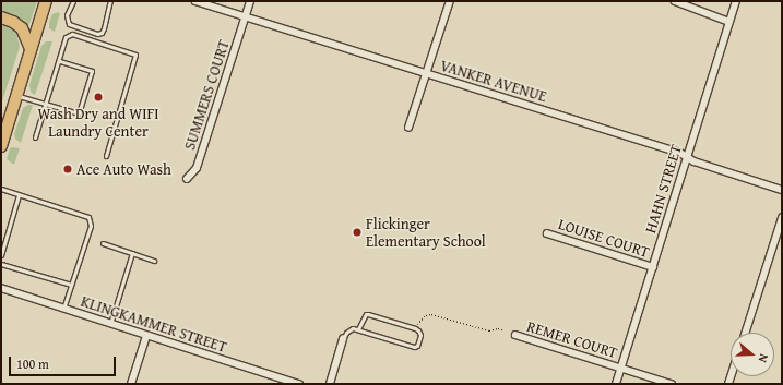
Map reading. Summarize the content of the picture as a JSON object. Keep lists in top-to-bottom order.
{
  "streets": {
    "street": [
      "VANKER AVENUE",
      "SUMMERS COURT",
      "HAHN STREET",
      "LOUISE COURT",
      "KLINGKAMMER STREET",
      "REMER COURT"
    ]
  },
  "crossings": [
    ["VANKER AVENUE", "SUMMERS COURT"],
    ["VANKER AVENUE", "HAHN STREET"],
    ["HAHN STREET", "LOUISE COURT"],
    ["HAHN STREET", "REMER COURT"]
  ],
  "places": ["Wash Dry and WIFI Laundry Center", "Ace Auto Wash", "Flickinger Elementary School"],
  "scale_bar": "100 m",
  "north": "right"
}
